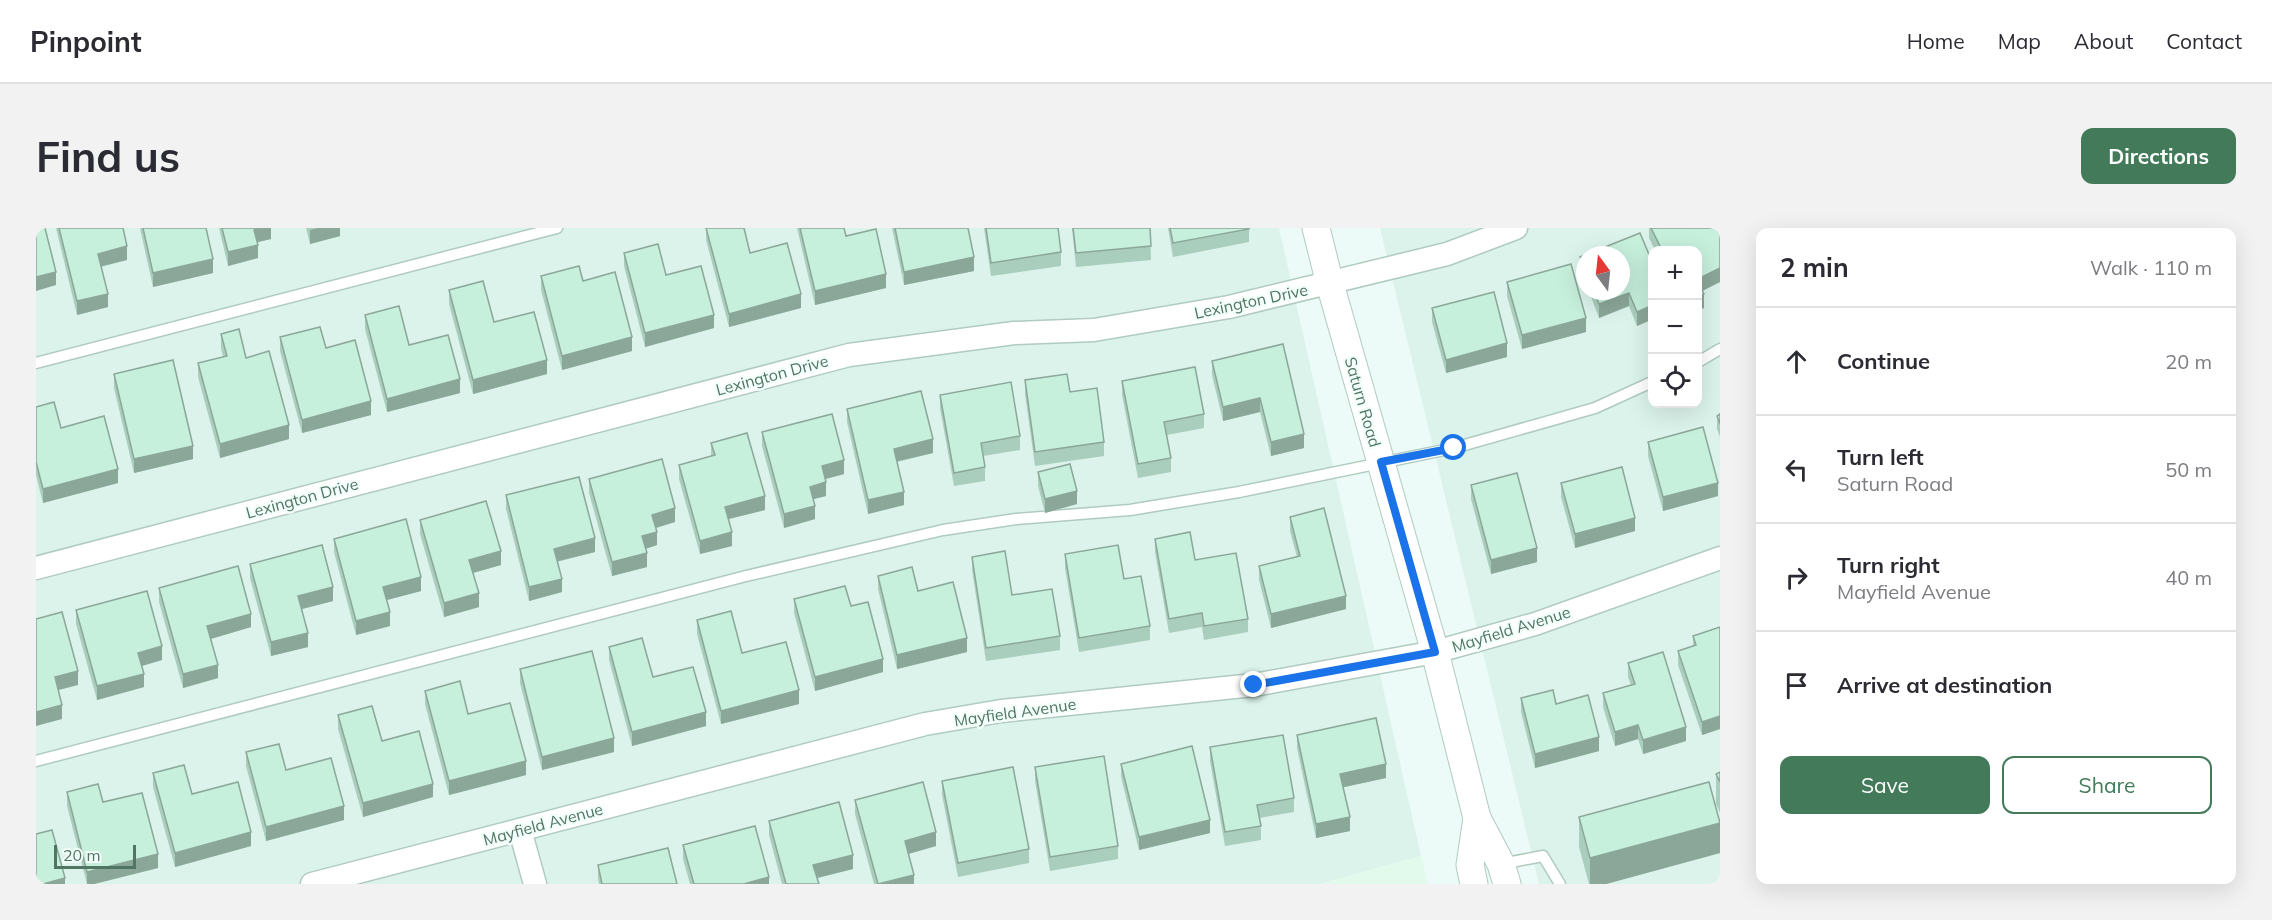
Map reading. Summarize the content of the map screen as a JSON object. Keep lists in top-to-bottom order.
{
  "streets": {
    "street": ["Lexington Drive", "Saturn Road", "Mayfield Avenue"]
  },
  "crossings": [
    ["Lexington Drive", "Saturn Road"],
    ["Saturn Road", "Mayfield Avenue"]
  ],
  "scale_bar": "20 m",
  "north": "top",
  "page": {
    "header": "Pinpoint",
    "nav": [
      "Home",
      "Map",
      "About",
      "Contact"
    ],
    "buttons": [
      "Directions",
      ["Save", "Share"]
    ],
    "title": "Find us",
    "heading": ["2 min", "Walk · 110 m"],
    "map_buttons": ["+", "−"],
    "list": [
      ["Continue", "20 m"],
      ["Turn left", "Saturn Road", "50 m"],
      ["Turn right", "Mayfield Avenue", "40 m"],
      "Arrive at destination"
    ],
    "scale": "20 m"
  }
}
